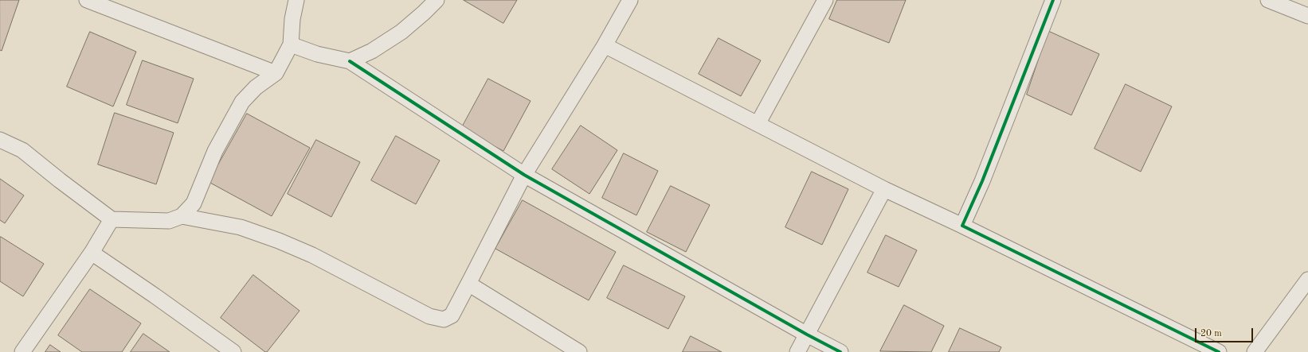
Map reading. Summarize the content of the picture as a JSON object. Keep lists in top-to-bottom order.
{
  "scale_bar": "20 m"
}
